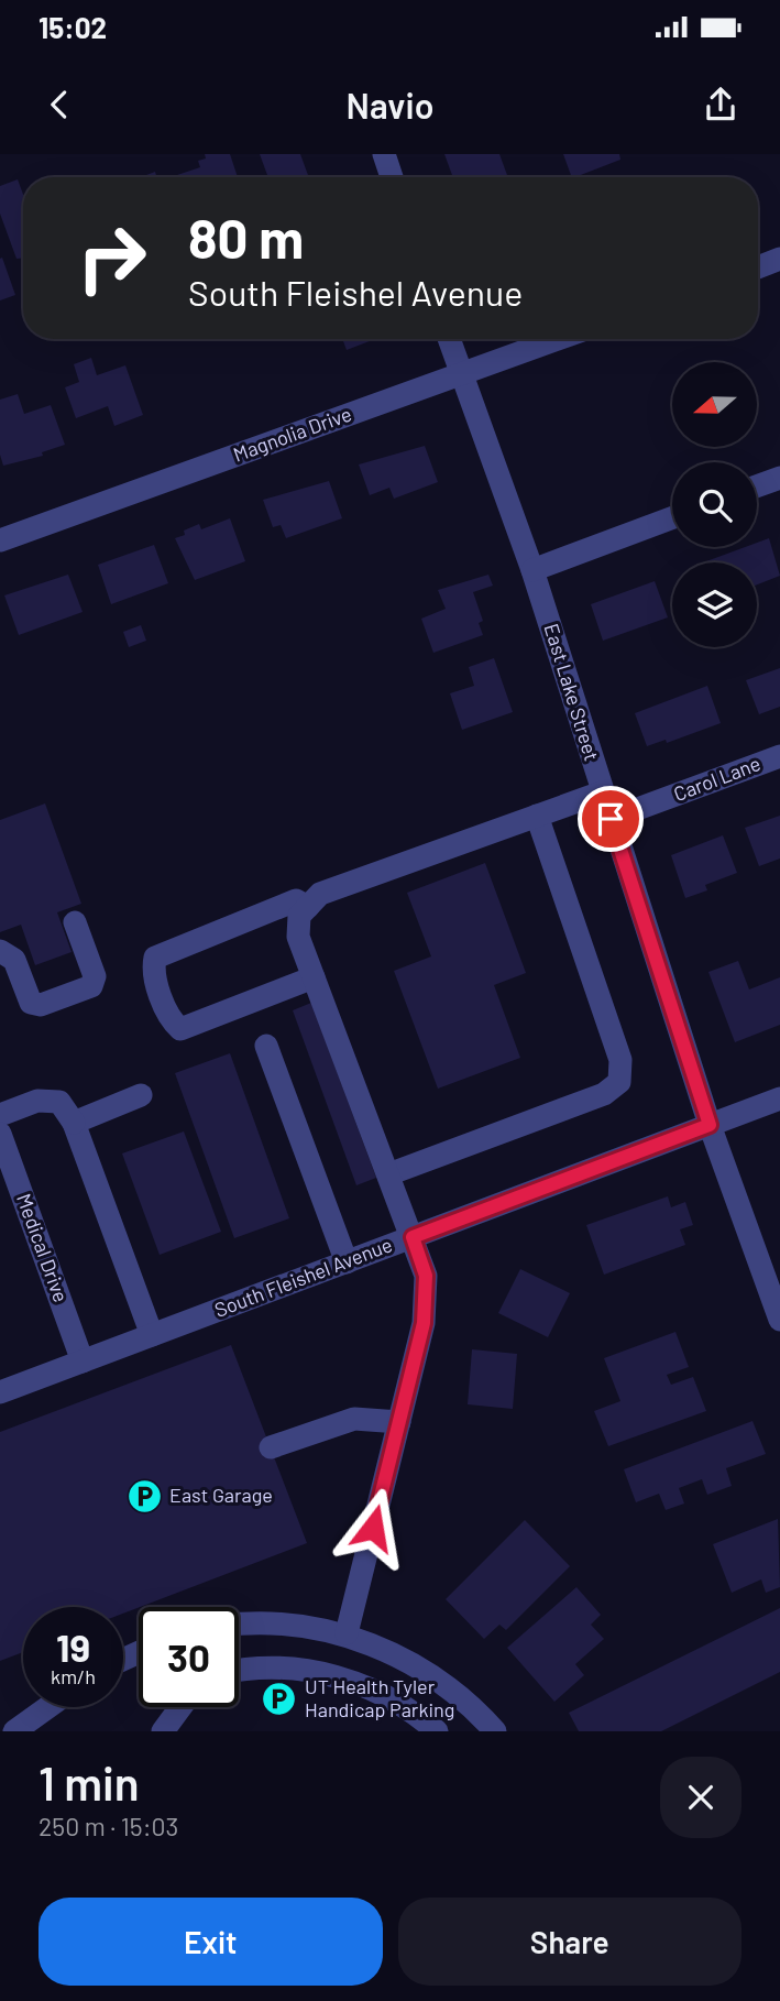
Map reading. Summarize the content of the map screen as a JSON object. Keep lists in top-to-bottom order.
{
  "streets": {
    "street": [
      "Magnolia Drive",
      "East Lake Street",
      "Carol Lane",
      "Medical Drive",
      "South Fleishel Avenue"
    ]
  },
  "crossings": [
    ["Magnolia Drive", "East Lake Street"],
    ["East Lake Street", "Carol Lane"],
    ["East Lake Street", "South Fleishel Avenue"],
    ["Medical Drive", "South Fleishel Avenue"]
  ],
  "places": {
    "parking": ["East Garage", "UT Health Tyler Handicap Parking"]
  },
  "north": "left",
  "page": {
    "status": "15:02",
    "header": "Navio",
    "turn": ["80 m", "South Fleishel Avenue"],
    "speed": "19 km/h",
    "limit": "30",
    "heading": ["1 min", "250 m · 15:03"],
    "buttons": ["Exit", "Share"]
  }
}
